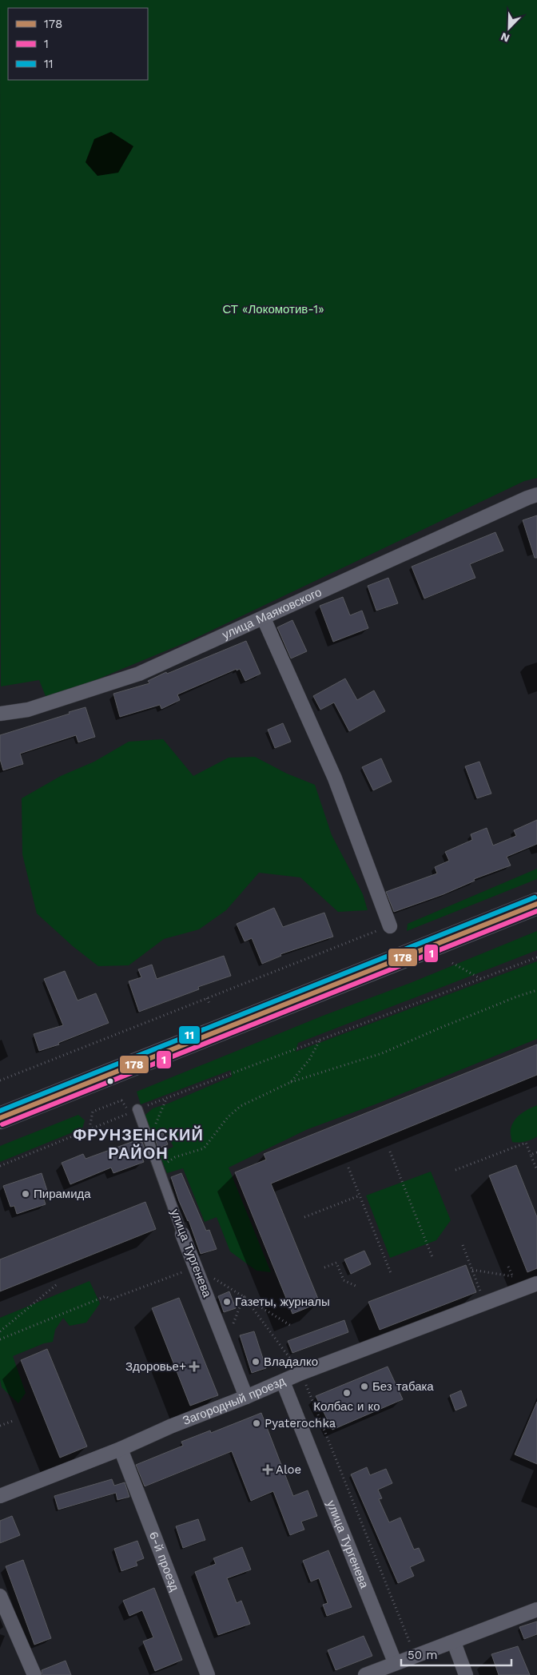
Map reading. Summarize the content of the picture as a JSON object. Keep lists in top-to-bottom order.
{
  "streets": {
    "street": [
      "улица Маяковского",
      "улица Тургенева",
      "Загородный проезд",
      "6-й проезд"
    ]
  },
  "crossings": [
    ["улица Тургенева", "Загородный проезд"],
    ["Загородный проезд", "6-й проезд"]
  ],
  "districts": ["ФРУНЗЕНСКИЙ РАЙОН"],
  "parks": ["СТ «Локомотив-1»"],
  "places": {
    "other": [
      "Пирамида",
      "Газеты, журналы",
      "Владалко",
      "Без табака",
      "Колбас и ко",
      "Pyaterochka"
    ],
    "health": ["Здоровье+", "Aloe"]
  },
  "lines": ["transit line 11", "transit line 178", "transit line 1"],
  "legend": ["178", "1", "11"],
  "scale_bar": "50 m",
  "north": "bottom left"
}
